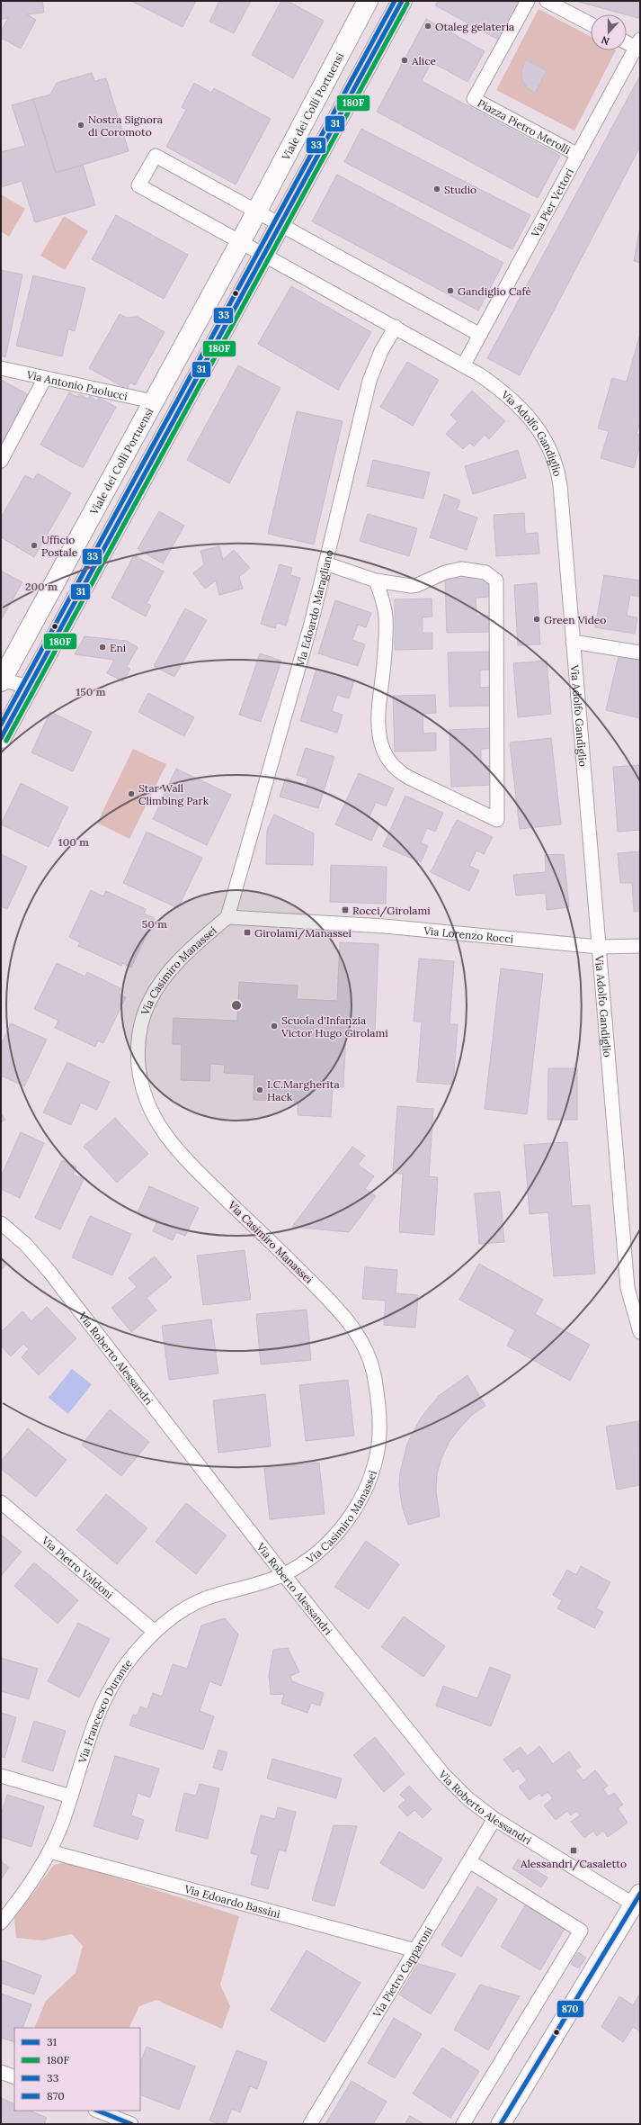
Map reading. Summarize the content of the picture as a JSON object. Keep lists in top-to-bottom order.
{
  "streets": {
    "main road": ["Viale dei Colli Portuensi"],
    "street": [
      "Piazza Pietro Merolli",
      "Via Pier Vettori",
      "Via Antonio Paolucci",
      "Via Adolfo Gandiglio",
      "Via Edoardo Maragliano",
      "Via Lorenzo Rocci",
      "Via Casimiro Manassei",
      "Via Roberto Alessandri",
      "Via Pietro Valdoni",
      "Via Francesco Durante",
      "Via Edoardo Bassini",
      "Via Pietro Capparoni"
    ]
  },
  "crossings": [
    ["Viale dei Colli Portuensi", "Via Antonio Paolucci"],
    ["Piazza Pietro Merolli", "Via Pier Vettori"],
    ["Via Pier Vettori", "Via Adolfo Gandiglio"],
    ["Via Adolfo Gandiglio", "Via Edoardo Maragliano"],
    ["Via Adolfo Gandiglio", "Via Lorenzo Rocci"],
    ["Via Edoardo Maragliano", "Via Lorenzo Rocci"],
    ["Via Edoardo Maragliano", "Via Casimiro Manassei"],
    ["Via Lorenzo Rocci", "Via Casimiro Manassei"],
    ["Via Casimiro Manassei", "Via Roberto Alessandri"],
    ["Via Casimiro Manassei", "Via Francesco Durante"],
    ["Via Roberto Alessandri", "Via Francesco Durante"],
    ["Via Roberto Alessandri", "Via Pietro Capparoni"],
    ["Via Pietro Valdoni", "Via Francesco Durante"],
    ["Via Francesco Durante", "Via Edoardo Bassini"],
    ["Via Edoardo Bassini", "Via Pietro Capparoni"]
  ],
  "places": {
    "other": [
      "Otaleg gelateria",
      "Alice",
      "Nostra Signora di Coromoto",
      "Studio",
      "Gandiglio Cafè",
      "Ufficio Postale",
      "Green Video",
      "Eni",
      "Star Wall Climbing Park",
      "Scuola d'Infanzia Victor Hugo Girolami",
      "I.C.Margherita Hack"
    ],
    "transit": ["Rocci/Girolami", "Girolami/Manassei", "Alessandri/Casaletto"]
  },
  "lines": [
    "transit line 31",
    "transit line 33",
    "transit line 180F",
    "transit line 870"
  ],
  "legend": [
    "31",
    "180F",
    "33",
    "870"
  ],
  "north": "bottom",
  "rings": [
    "200 m",
    "150 m",
    "100 m",
    "50 m"
  ]
}
